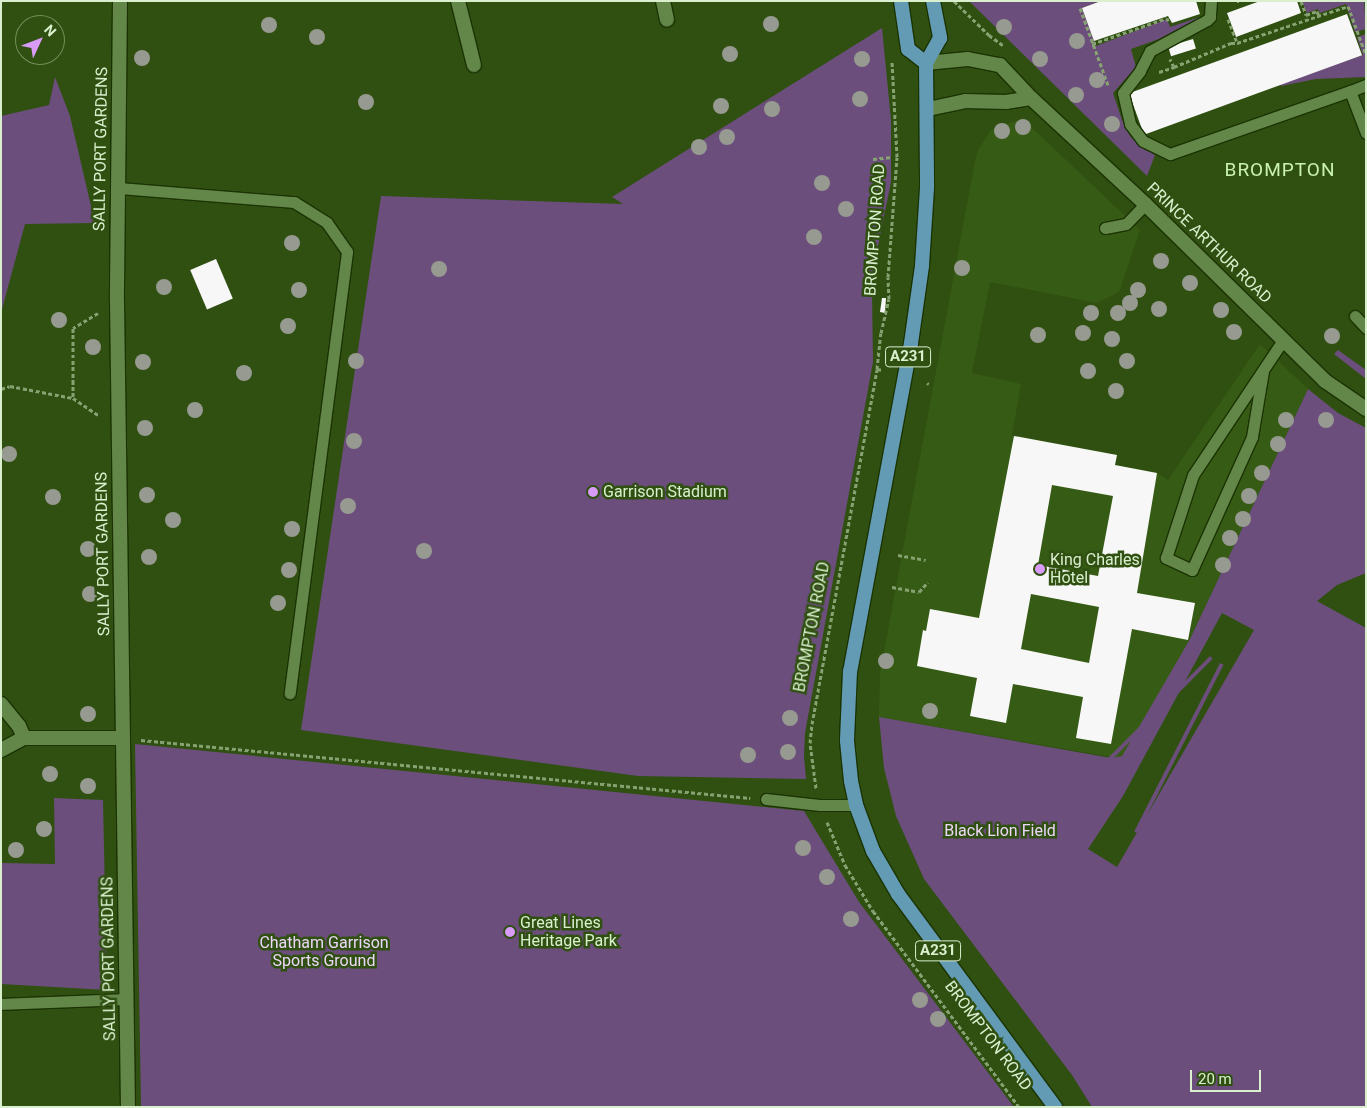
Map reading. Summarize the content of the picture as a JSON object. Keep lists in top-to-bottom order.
{
  "streets": {
    "main road": ["BROMPTON ROAD", "A231"],
    "street": ["SALLY PORT GARDENS", "PRINCE ARTHUR ROAD"]
  },
  "crossings": [
    ["BROMPTON ROAD", "A231"],
    ["PRINCE ARTHUR ROAD", "A231"]
  ],
  "districts": ["BROMPTON"],
  "parks": ["Black Lion Field", "Chatham Garrison Sports Ground"],
  "places": ["Garrison Stadium", "King Charles Hotel", "Great Lines Heritage Park"],
  "scale_bar": "20 m",
  "north": "top right"
}
